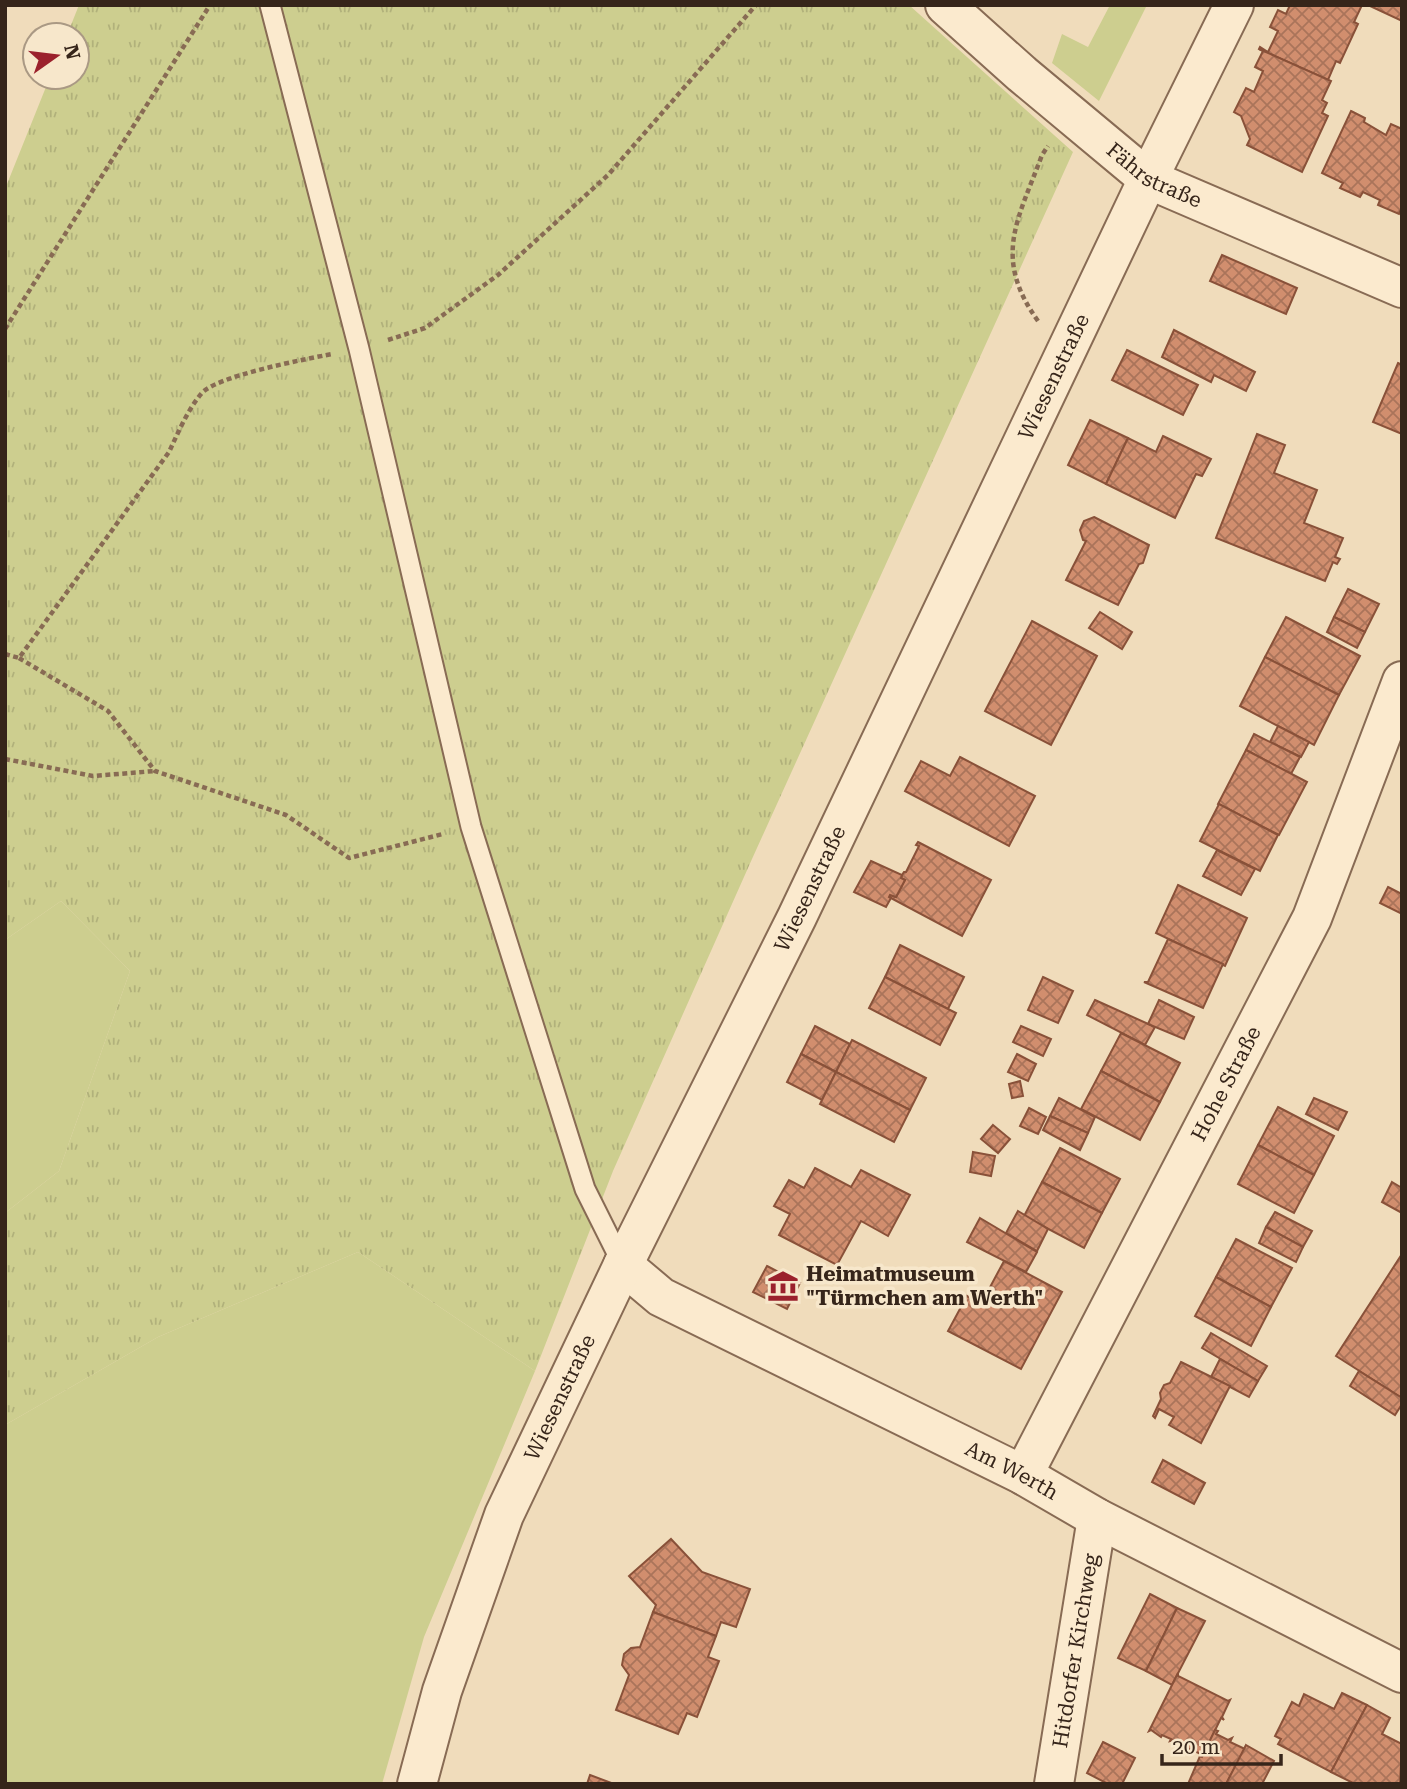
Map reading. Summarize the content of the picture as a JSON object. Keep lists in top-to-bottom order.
{
  "streets": {
    "street": [
      "Fährstraße",
      "Wiesenstraße",
      "Hohe Straße",
      "Am Werth",
      "Hitdorfer Kirchweg"
    ]
  },
  "crossings": [
    ["Fährstraße", "Wiesenstraße"],
    ["Wiesenstraße", "Am Werth"],
    ["Hohe Straße", "Am Werth"],
    ["Am Werth", "Hitdorfer Kirchweg"]
  ],
  "places": {
    "museum": ["Heimatmuseum \"Türmchen am Werth\""]
  },
  "scale_bar": "20 m",
  "north": "right"
}
